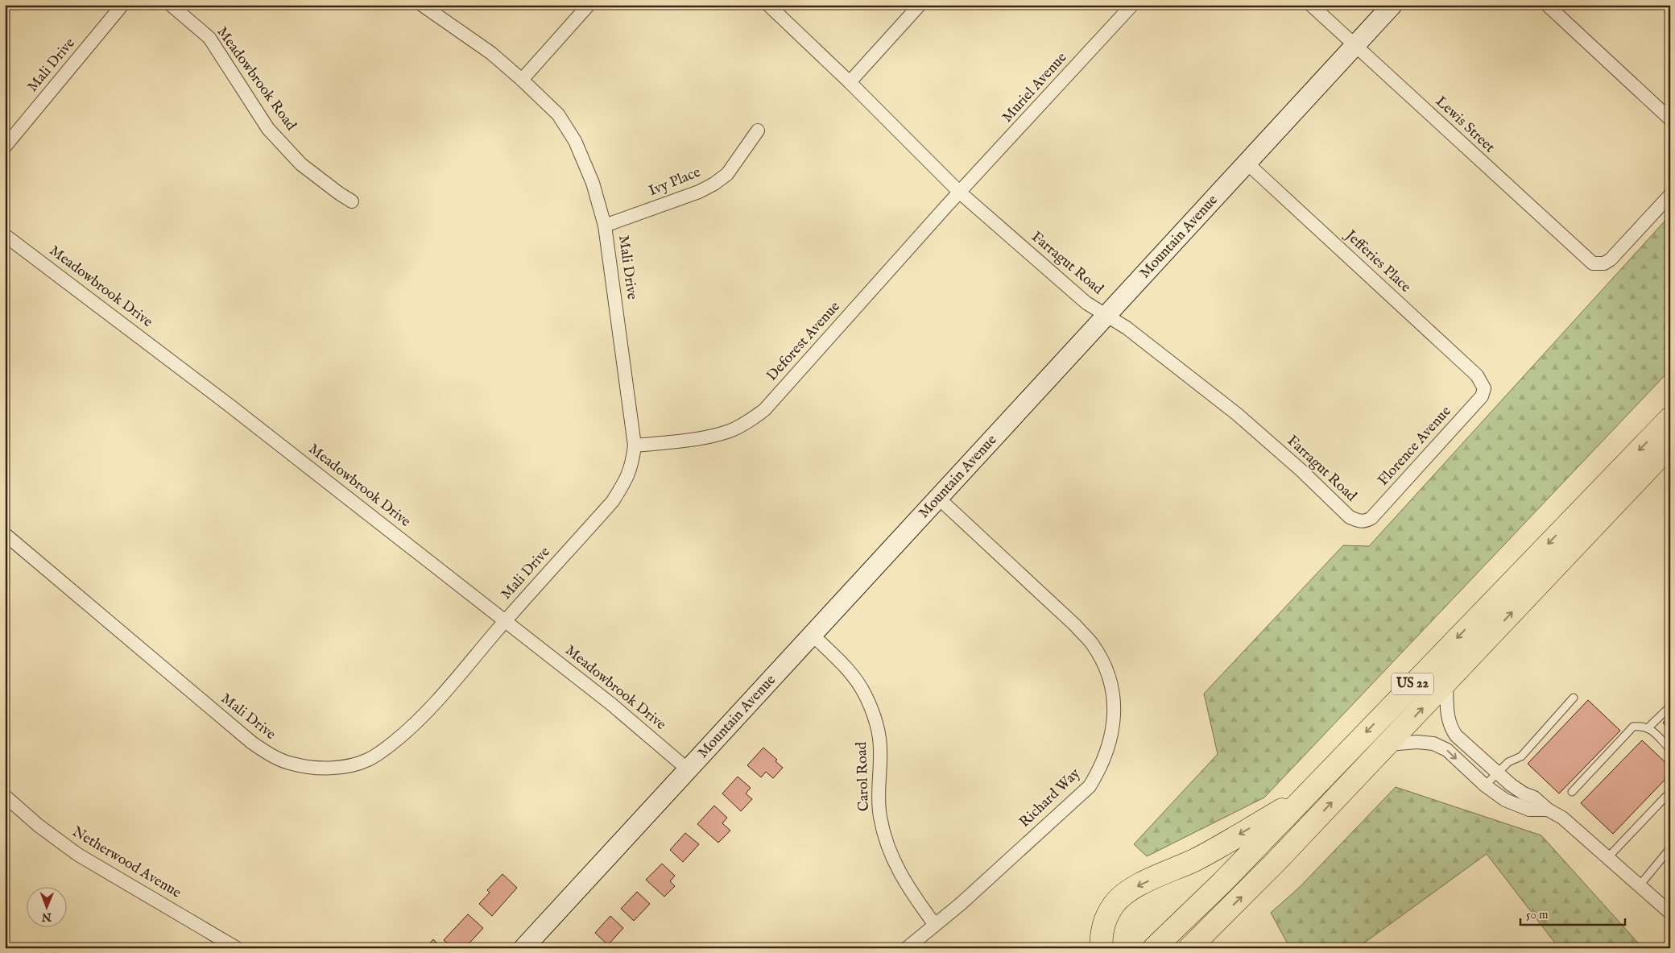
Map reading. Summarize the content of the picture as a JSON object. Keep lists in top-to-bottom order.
{
  "streets": {
    "highway": ["US 22"],
    "street": [
      "Mali Drive",
      "Meadowbrook Road",
      "Muriel Avenue",
      "Lewis Street",
      "Ivy Place",
      "Mountain Avenue",
      "Jefferies Place",
      "Farragut Road",
      "Meadowbrook Drive",
      "Deforest Avenue",
      "Florence Avenue",
      "Carol Road",
      "Richard Way",
      "Netherwood Avenue"
    ]
  },
  "crossings": [
    ["Mali Drive", "Ivy Place"],
    ["Mali Drive", "Meadowbrook Drive"],
    ["Mali Drive", "Deforest Avenue"],
    ["Muriel Avenue", "Farragut Road"],
    ["Muriel Avenue", "Deforest Avenue"],
    ["Lewis Street", "Mountain Avenue"],
    ["Mountain Avenue", "Jefferies Place"],
    ["Mountain Avenue", "Farragut Road"],
    ["Mountain Avenue", "Meadowbrook Drive"],
    ["Mountain Avenue", "Carol Road"],
    ["Mountain Avenue", "Richard Way"],
    ["Jefferies Place", "Florence Avenue"],
    ["Farragut Road", "Deforest Avenue"],
    ["Farragut Road", "Florence Avenue"],
    ["Carol Road", "Richard Way"]
  ],
  "scale_bar": "50 m",
  "north": "bottom"
}
